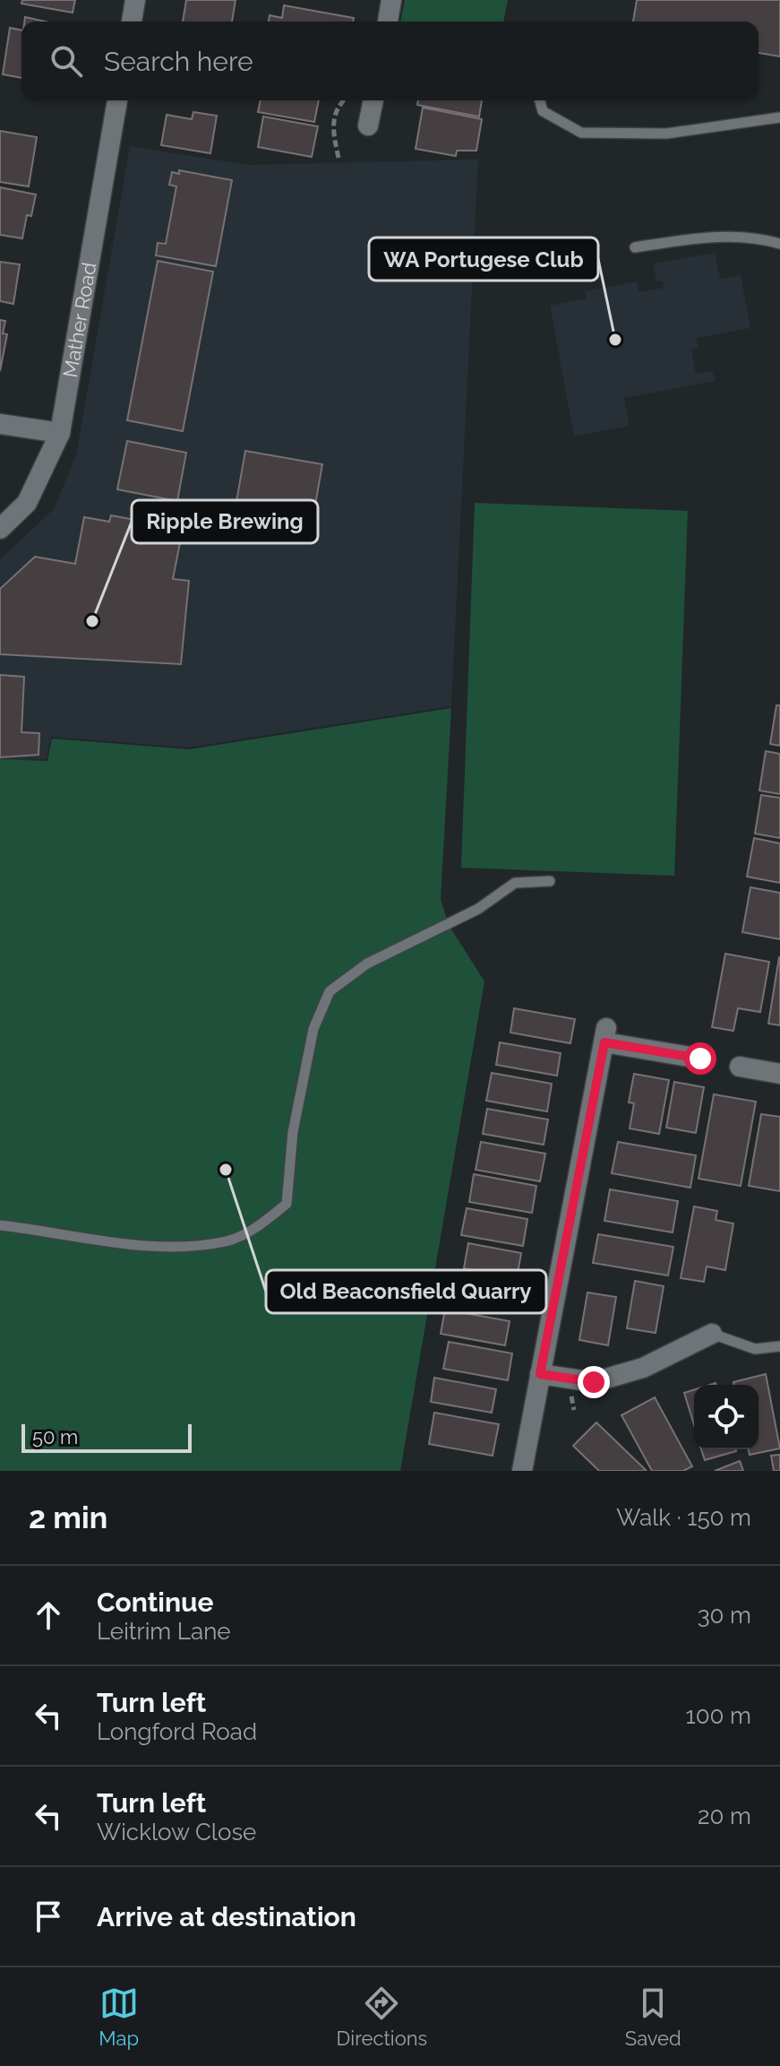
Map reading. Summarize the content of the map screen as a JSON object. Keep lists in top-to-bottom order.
{
  "streets": {
    "street": ["Mather Road"]
  },
  "places": ["WA Portugese Club", "Ripple Brewing", "Old Beaconsfield Quarry"],
  "scale_bar": "50 m",
  "page": {
    "search": "Search here",
    "scale": "50 m",
    "heading": ["2 min", "Walk · 150 m"],
    "list": [
      ["Continue", "Leitrim Lane", "30 m"],
      ["Turn left", "Longford Road", "100 m"],
      ["Turn left", "Wicklow Close", "20 m"],
      "Arrive at destination"
    ],
    "nav": ["Map", "Directions", "Saved"]
  }
}
